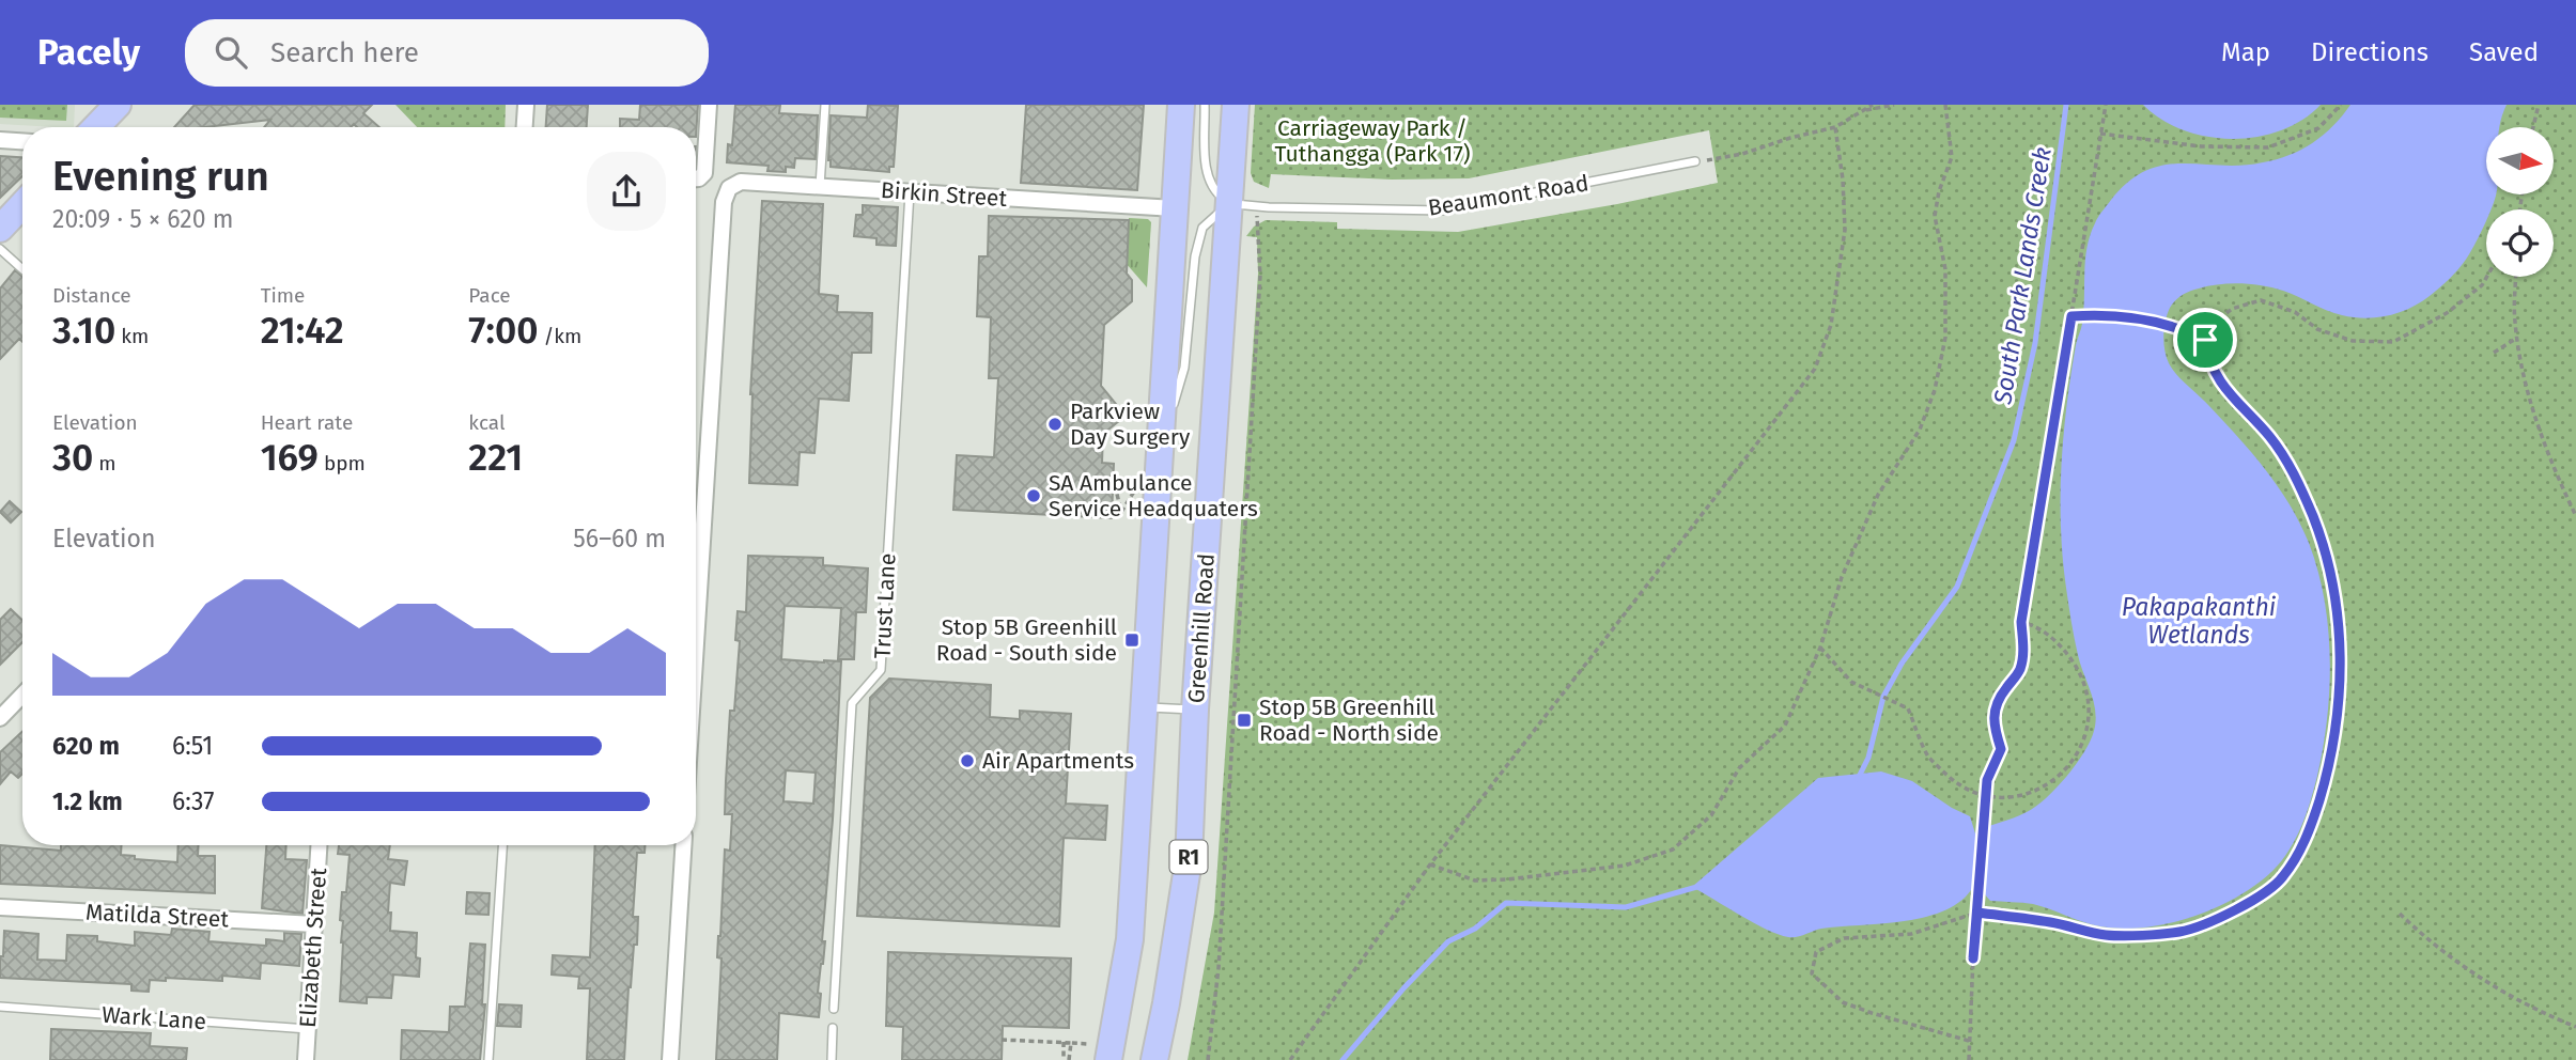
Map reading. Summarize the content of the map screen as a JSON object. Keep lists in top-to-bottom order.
{
  "streets": {
    "highway": ["Greenhill Road", "R1"],
    "street": ["Birkin Street", "Matilda Street", "Elizabeth Street"],
    "lane": ["Beaumont Road", "Trust Lane", "Wark Lane"]
  },
  "crossings": [
    ["Birkin Street", "Trust Lane"],
    ["Beaumont Road", "Greenhill Road"],
    ["Greenhill Road", "R1"],
    ["Matilda Street", "Elizabeth Street"],
    ["Elizabeth Street", "Wark Lane"]
  ],
  "water": ["South Park Lands Creek", "Pakapakanthi Wetlands"],
  "parks": ["Carriageway Park / Tuthangga (Park 17)"],
  "places": {
    "other": ["Parkview Day Surgery", "SA Ambulance Service Headquaters", "Air Apartments"],
    "transit": ["Stop 5B Greenhill Road - South side", "Stop 5B Greenhill Road - North side"]
  },
  "north": "right",
  "page": {
    "header": "Pacely",
    "search": "Search here",
    "nav": ["Map", "Directions", "Saved"],
    "heading": ["Evening run", "20:09 · 5 × 620 m"],
    "stats": [
      ["Distance", "3.10 km"],
      ["Time", "21:42"],
      ["Pace", "7:00 /km"],
      ["Elevation", "30 m"],
      ["Heart rate", "169 bpm"],
      ["kcal", "221"]
    ],
    "chart": ["Elevation", "56–60 m"],
    "list": [
      {
        "name": "620 m",
        "note": "6:51"
      },
      {
        "name": "1.2 km",
        "note": "6:37"
      }
    ]
  }
}
